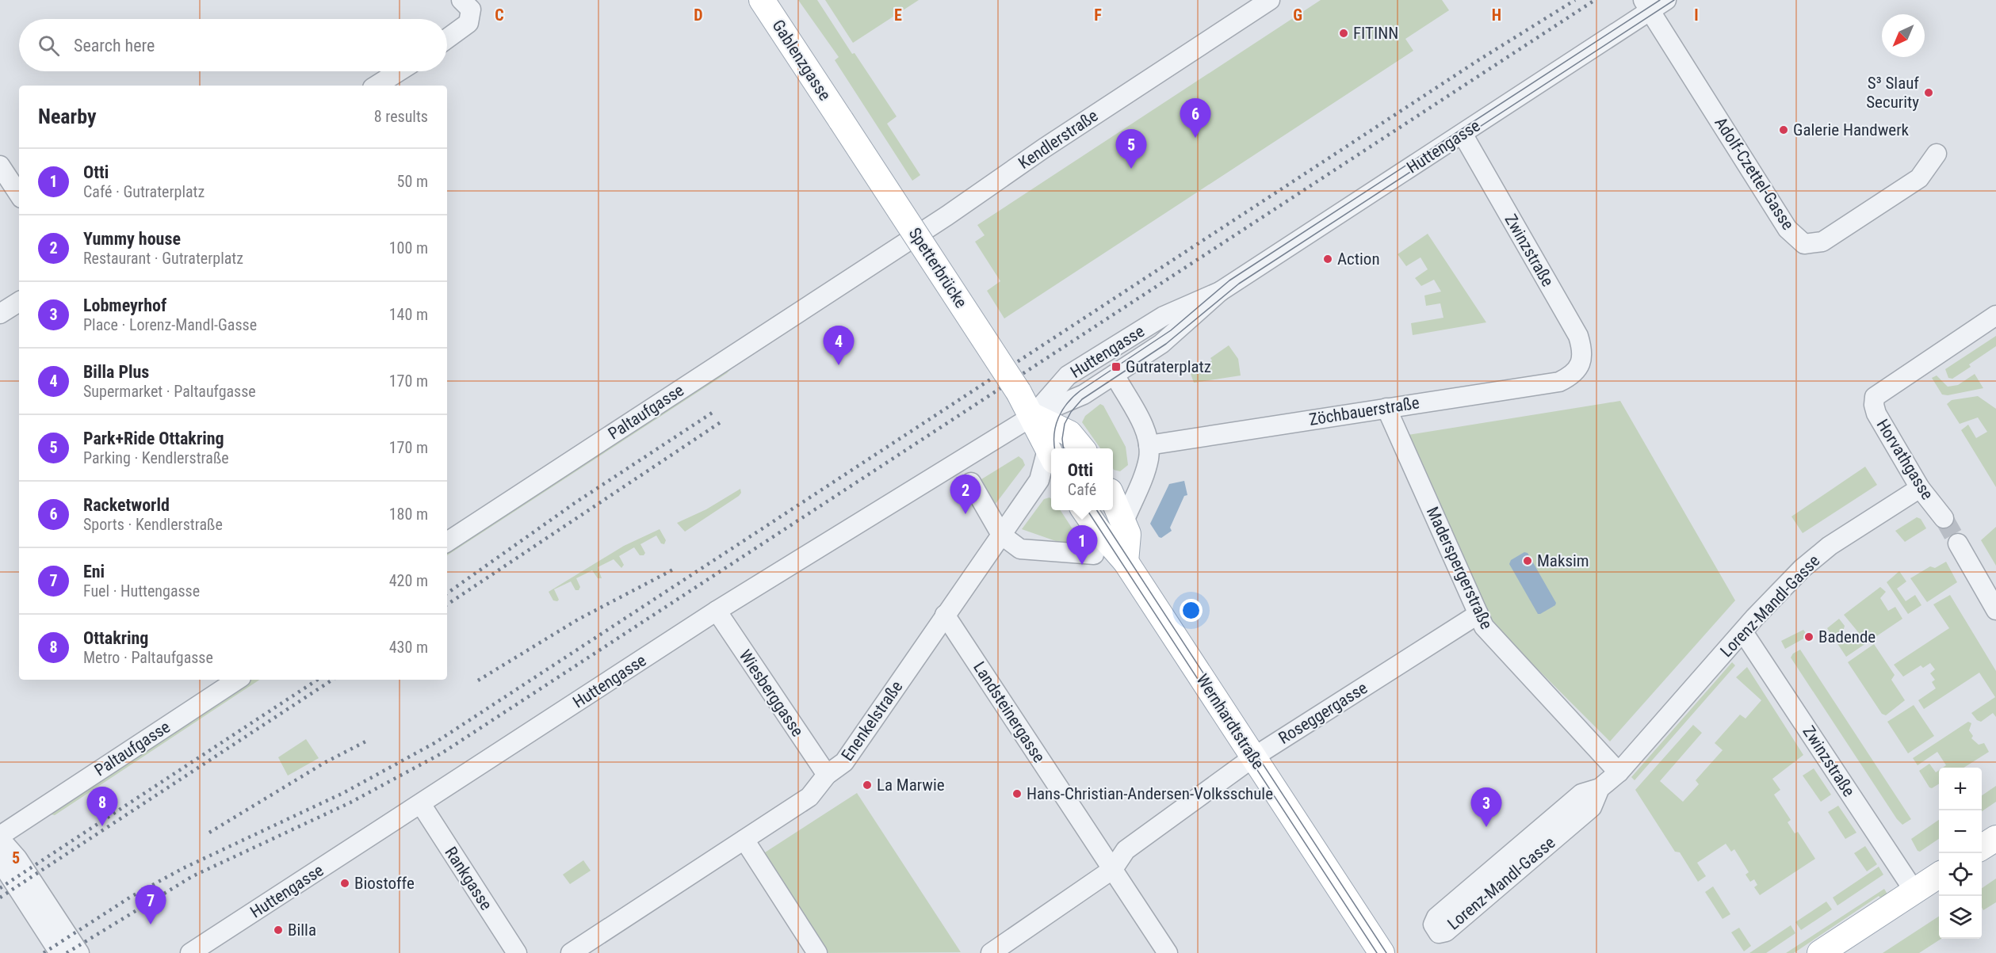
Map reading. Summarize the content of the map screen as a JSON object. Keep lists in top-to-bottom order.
{
  "streets": {
    "main road": ["Gablenzgasse", "Spetterbrücke", "Wernhardtstraße"],
    "street": [
      "Kendlerstraße",
      "Huttengasse",
      "Adolf-Czettel-Gasse",
      "Zwinzstraße",
      "Zöchbauerstraße",
      "Paltaufgasse",
      "Horvathgasse",
      "Maderspergerstraße",
      "Lorenz-Mandl-Gasse",
      "Wiesberggasse",
      "Landsteinergasse",
      "Roseggergasse",
      "Enenkelstraße",
      "Rankgasse"
    ]
  },
  "crossings": [
    ["Gablenzgasse", "Spetterbrücke"],
    ["Kendlerstraße", "Paltaufgasse"],
    ["Huttengasse", "Adolf-Czettel-Gasse"],
    ["Huttengasse", "Zwinzstraße"],
    ["Huttengasse", "Spetterbrücke"],
    ["Huttengasse", "Wiesberggasse"],
    ["Huttengasse", "Rankgasse"],
    ["Zwinzstraße", "Zöchbauerstraße"],
    ["Zwinzstraße", "Lorenz-Mandl-Gasse"],
    ["Zöchbauerstraße", "Maderspergerstraße"],
    ["Horvathgasse", "Lorenz-Mandl-Gasse"],
    ["Maderspergerstraße", "Lorenz-Mandl-Gasse"],
    ["Maderspergerstraße", "Roseggergasse"],
    ["Wiesberggasse", "Enenkelstraße"],
    ["Landsteinergasse", "Roseggergasse"],
    ["Landsteinergasse", "Enenkelstraße"],
    ["Roseggergasse", "Wernhardtstraße"]
  ],
  "places": {
    "other": [
      "FITINN",
      "S³ Slauf Security",
      "Galerie Handwerk",
      "Action",
      "Maksim",
      "Badende",
      "La Marwie",
      "Hans-Christian-Andersen-Volksschule",
      "Biostoffe",
      "Billa"
    ],
    "transit": ["Gutraterplatz"]
  },
  "north": "bottom left",
  "page": {
    "search": "Search here",
    "heading": ["Nearby", "8 results"],
    "pins": [
      "6",
      "5",
      "4",
      "2",
      "1",
      "8",
      "3",
      "7"
    ],
    "list": [
      {
        "mark": "1",
        "name": "Otti",
        "note": "Café · Gutraterplatz",
        "value": "50 m"
      },
      {
        "mark": "2",
        "name": "Yummy house",
        "note": "Restaurant · Gutraterplatz",
        "value": "100 m"
      },
      {
        "mark": "3",
        "name": "Lobmeyrhof",
        "note": "Place · Lorenz-Mandl-Gasse",
        "value": "140 m"
      },
      {
        "mark": "4",
        "name": "Billa Plus",
        "note": "Supermarket · Paltaufgasse",
        "value": "170 m"
      },
      {
        "mark": "5",
        "name": "Park+Ride Ottakring",
        "note": "Parking · Kendlerstraße",
        "value": "170 m"
      },
      {
        "mark": "6",
        "name": "Racketworld",
        "note": "Sports · Kendlerstraße",
        "value": "180 m"
      },
      {
        "mark": "7",
        "name": "Eni",
        "note": "Fuel · Huttengasse",
        "value": "420 m"
      },
      {
        "mark": "8",
        "name": "Ottakring",
        "note": "Metro · Paltaufgasse",
        "value": "430 m"
      }
    ],
    "popup": ["Otti", "Café"],
    "map_buttons": ["+", "−"]
  },
  "grid": {
    "columns": [
      "C",
      "D",
      "E",
      "F",
      "G",
      "H",
      "I"
    ],
    "rows": ["5"]
  }
}
